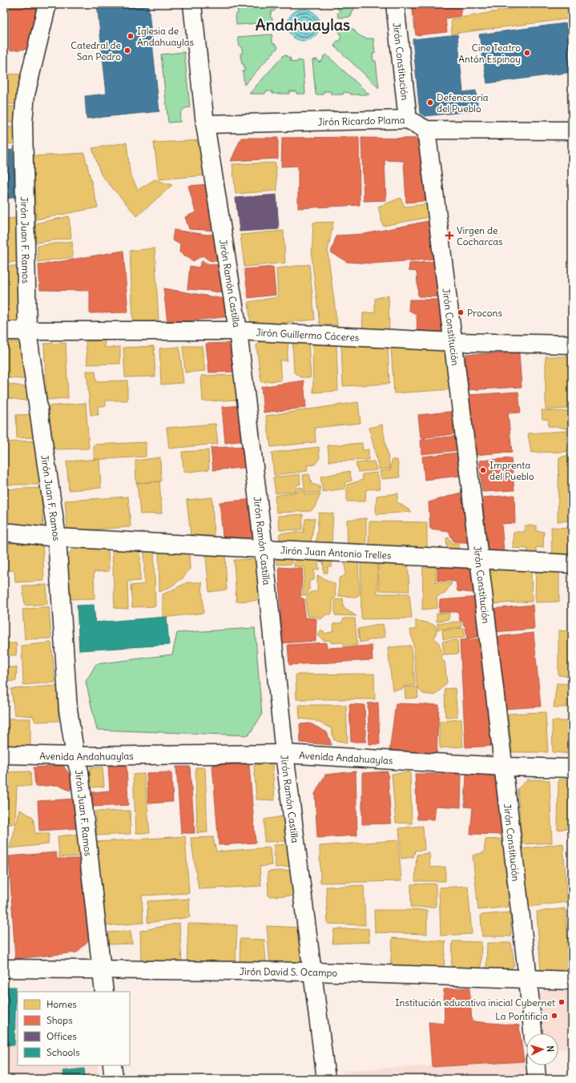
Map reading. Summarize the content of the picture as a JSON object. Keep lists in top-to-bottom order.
{
  "streets": {
    "street": [
      "Jirón Constitución",
      "Jirón Ricardo Plama",
      "Jirón Juan F. Ramos",
      "Jirón Ramón Castilla",
      "Jirón Guillermo Cáceres",
      "Jirón Juan Antonio Trelles",
      "Avenida Andahuaylas",
      "Jirón David S. Ocampo"
    ]
  },
  "crossings": [
    ["Jirón Constitución", "Jirón Ricardo Plama"],
    ["Jirón Constitución", "Jirón Guillermo Cáceres"],
    ["Jirón Constitución", "Jirón Juan Antonio Trelles"],
    ["Jirón Constitución", "Avenida Andahuaylas"],
    ["Jirón Constitución", "Jirón David S. Ocampo"],
    ["Jirón Ricardo Plama", "Jirón Ramón Castilla"],
    ["Jirón Juan F. Ramos", "Jirón Guillermo Cáceres"],
    ["Jirón Juan F. Ramos", "Jirón Juan Antonio Trelles"],
    ["Jirón Juan F. Ramos", "Avenida Andahuaylas"],
    ["Jirón Juan F. Ramos", "Jirón David S. Ocampo"],
    ["Jirón Ramón Castilla", "Jirón Guillermo Cáceres"],
    ["Jirón Ramón Castilla", "Jirón Juan Antonio Trelles"],
    ["Jirón Ramón Castilla", "Avenida Andahuaylas"],
    ["Jirón Ramón Castilla", "Jirón David S. Ocampo"]
  ],
  "districts": ["Andahuaylas"],
  "places": {
    "other": [
      "Iglesia de Andahuaylas",
      "Catedral de San Pedro",
      "Cine Teatro Antón Espinoy",
      "Defencsoría del Pueblo",
      "Procons",
      "Imprenta del Pueblo",
      "Institución educativa inicial Cybernet",
      "La Pontificia"
    ],
    "health": ["Virgen de Cocharcas"]
  },
  "legend": [
    "Homes",
    "Shops",
    "Offices",
    "Schools"
  ],
  "north": "right"
}
